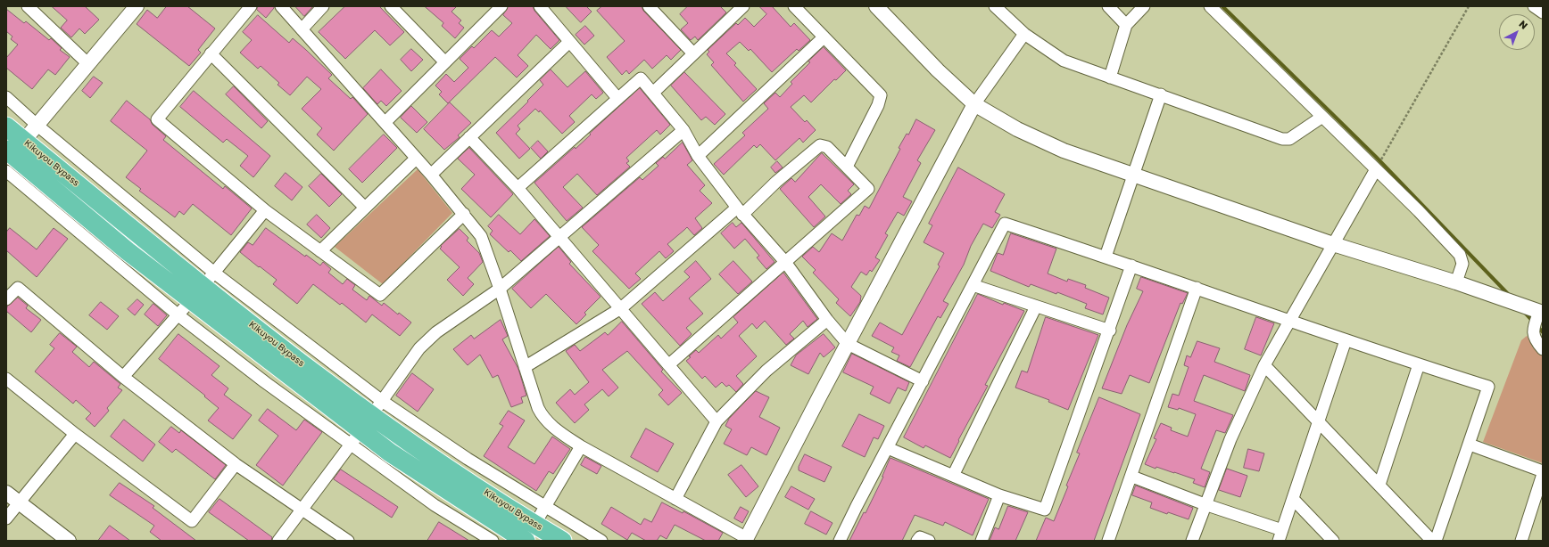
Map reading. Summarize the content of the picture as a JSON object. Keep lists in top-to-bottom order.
{
  "streets": {
    "highway": ["Kikuyou Bypass"]
  },
  "north": "top right"
}
